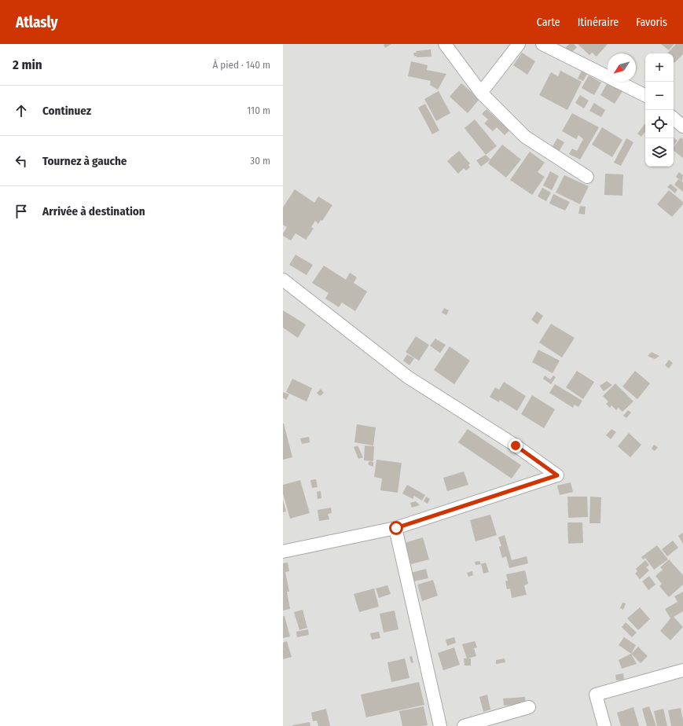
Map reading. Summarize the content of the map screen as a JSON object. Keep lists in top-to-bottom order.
{
  "north": "bottom left",
  "page": {
    "header": "Atlasly",
    "nav": ["Carte", "Itinéraire", "Favoris"],
    "heading": ["2 min", "À pied · 140 m"],
    "map_buttons": ["+", "−"],
    "list": [
      ["Continuez", "110 m"],
      ["Tournez à gauche", "30 m"],
      "Arrivée à destination"
    ]
  }
}
